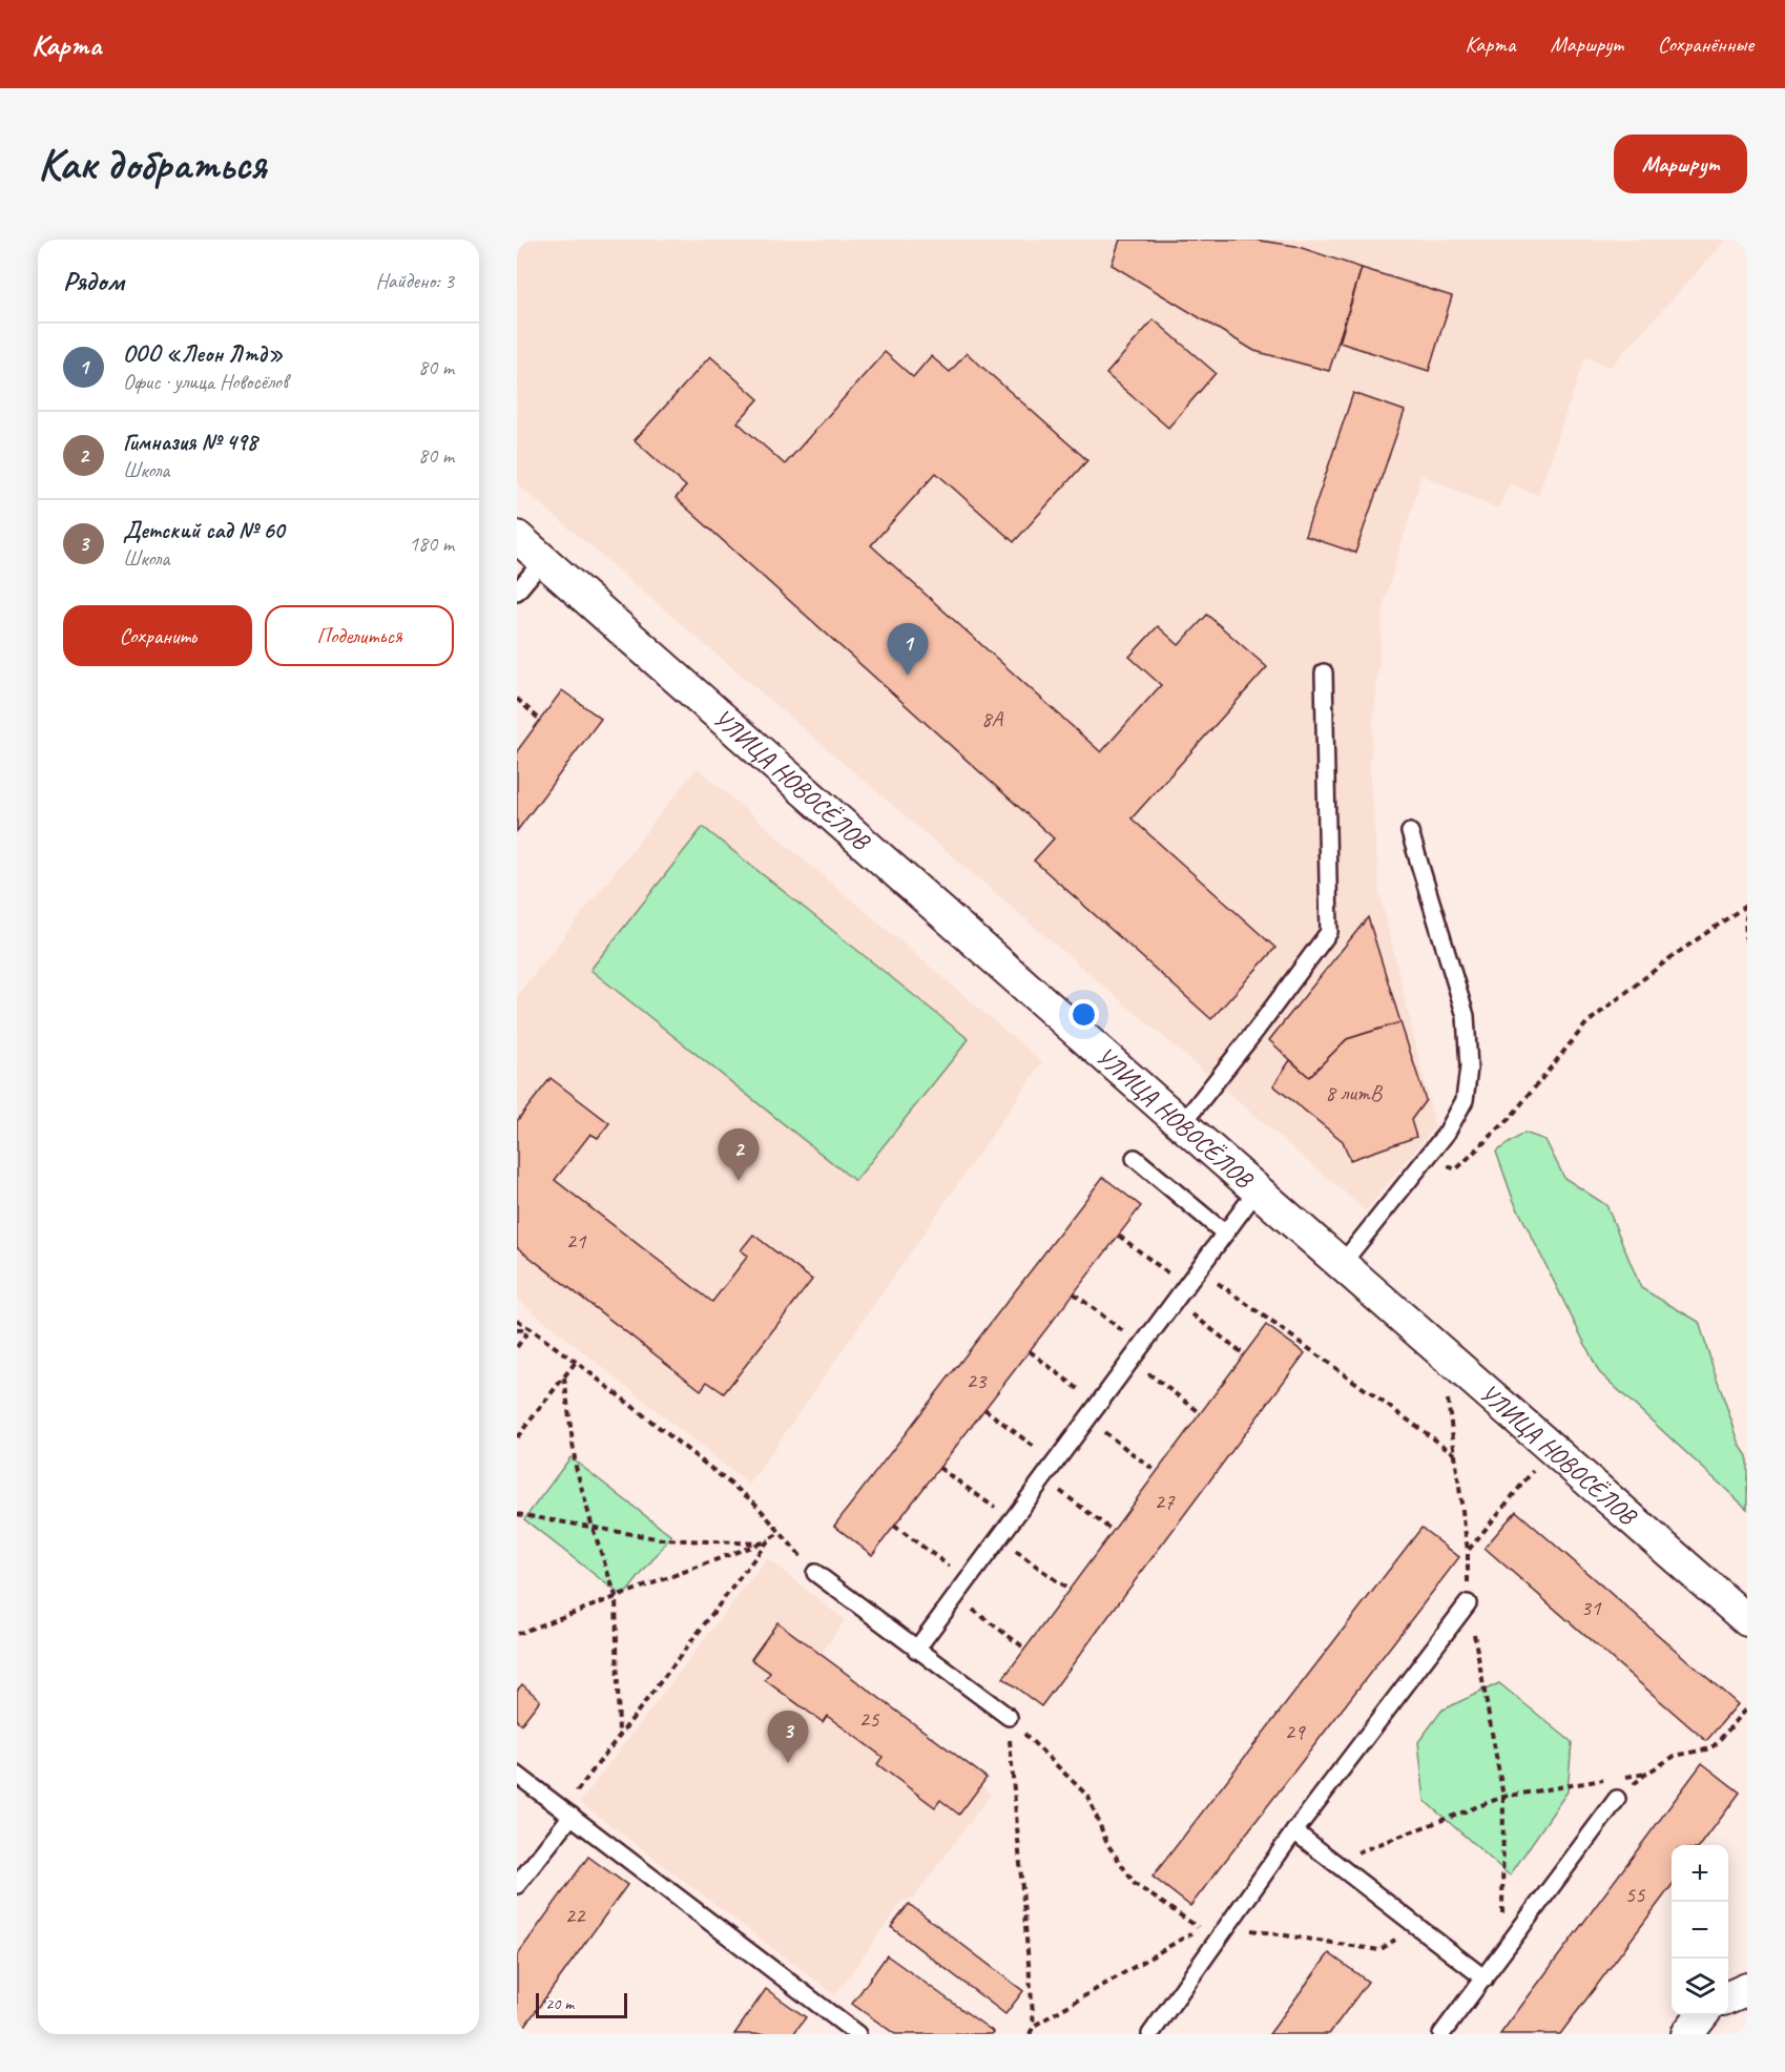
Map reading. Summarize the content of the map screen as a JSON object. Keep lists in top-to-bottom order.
{
  "streets": {
    "street": ["УЛИЦА НОВОСЁЛОВ"]
  },
  "house_numbers": [
    "8А",
    "8 литВ",
    "21",
    "23",
    "27",
    "31",
    "25",
    "29",
    "55",
    "22"
  ],
  "scale_bar": "20 m",
  "page": {
    "header": "Карта",
    "nav": ["Карта", "Маршрут", "Сохранённые"],
    "buttons": [
      "Маршрут",
      ["Сохранить", "Поделиться"]
    ],
    "title": "Как добраться",
    "heading": ["Рядом", "Найдено: 3"],
    "list": [
      {
        "mark": "1",
        "name": "ООО «Леон Лтд»",
        "note": "Офис · улица Новосёлов",
        "value": "80 m"
      },
      {
        "mark": "2",
        "name": "Гимназия № 498",
        "note": "Школа",
        "value": "80 m"
      },
      {
        "mark": "3",
        "name": "Детский сад № 60",
        "note": "Школа",
        "value": "180 m"
      }
    ],
    "pins": ["1", "2", "3"],
    "map_buttons": ["+", "−"],
    "scale": "20 m"
  }
}
